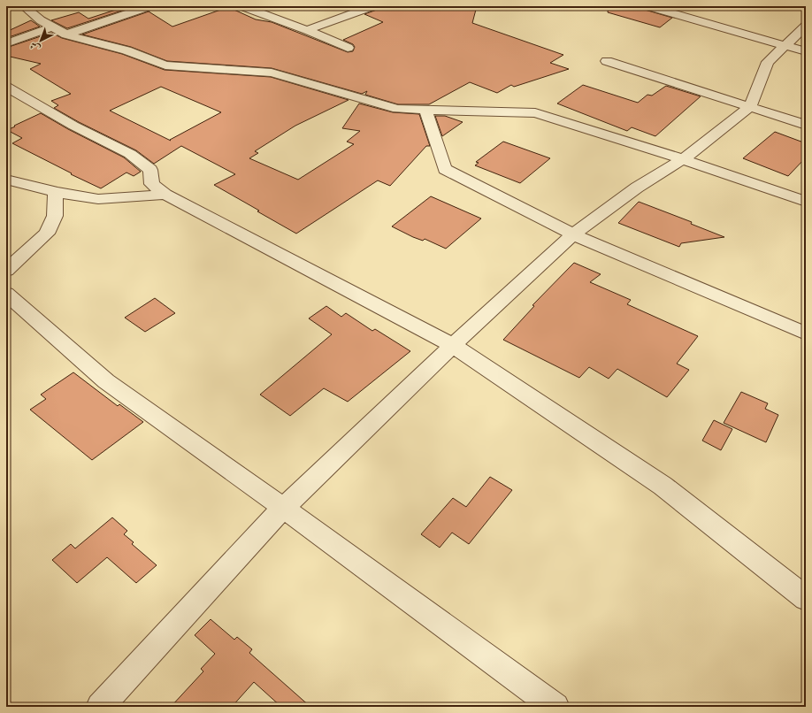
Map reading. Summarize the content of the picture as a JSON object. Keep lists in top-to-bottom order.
{
  "north": "bottom left"
}
